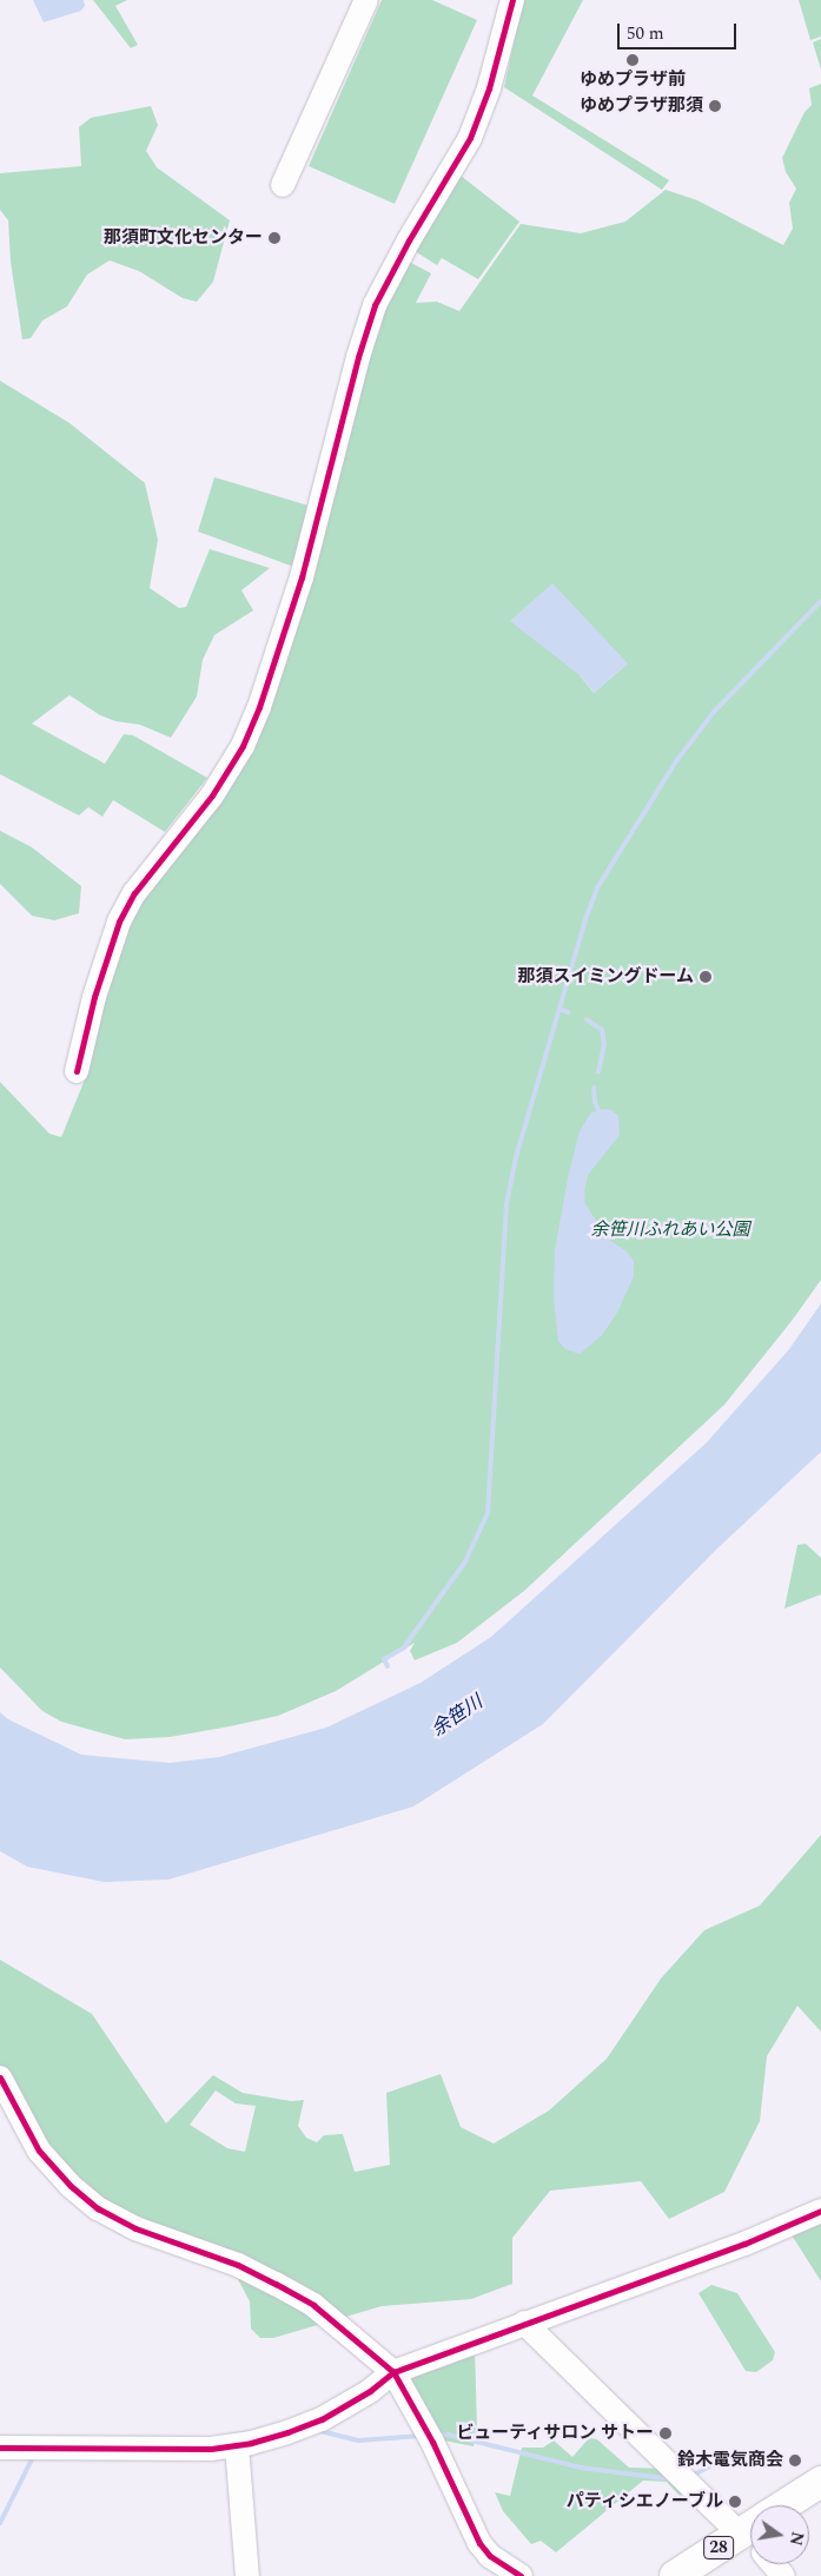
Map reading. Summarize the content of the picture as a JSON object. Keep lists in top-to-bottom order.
{
  "streets": {
    "main road": ["28"]
  },
  "water": ["余笹川"],
  "parks": ["余笹川ふれあい公園"],
  "places": [
    "ゆめプラザ前",
    "ゆめプラザ那須",
    "那須町文化センター",
    "那須スイミングドーム",
    "ビューティサロン サトー",
    "鈴木電気商会",
    "パティシエノーブル"
  ],
  "scale_bar": "50 m",
  "north": "right"
}
